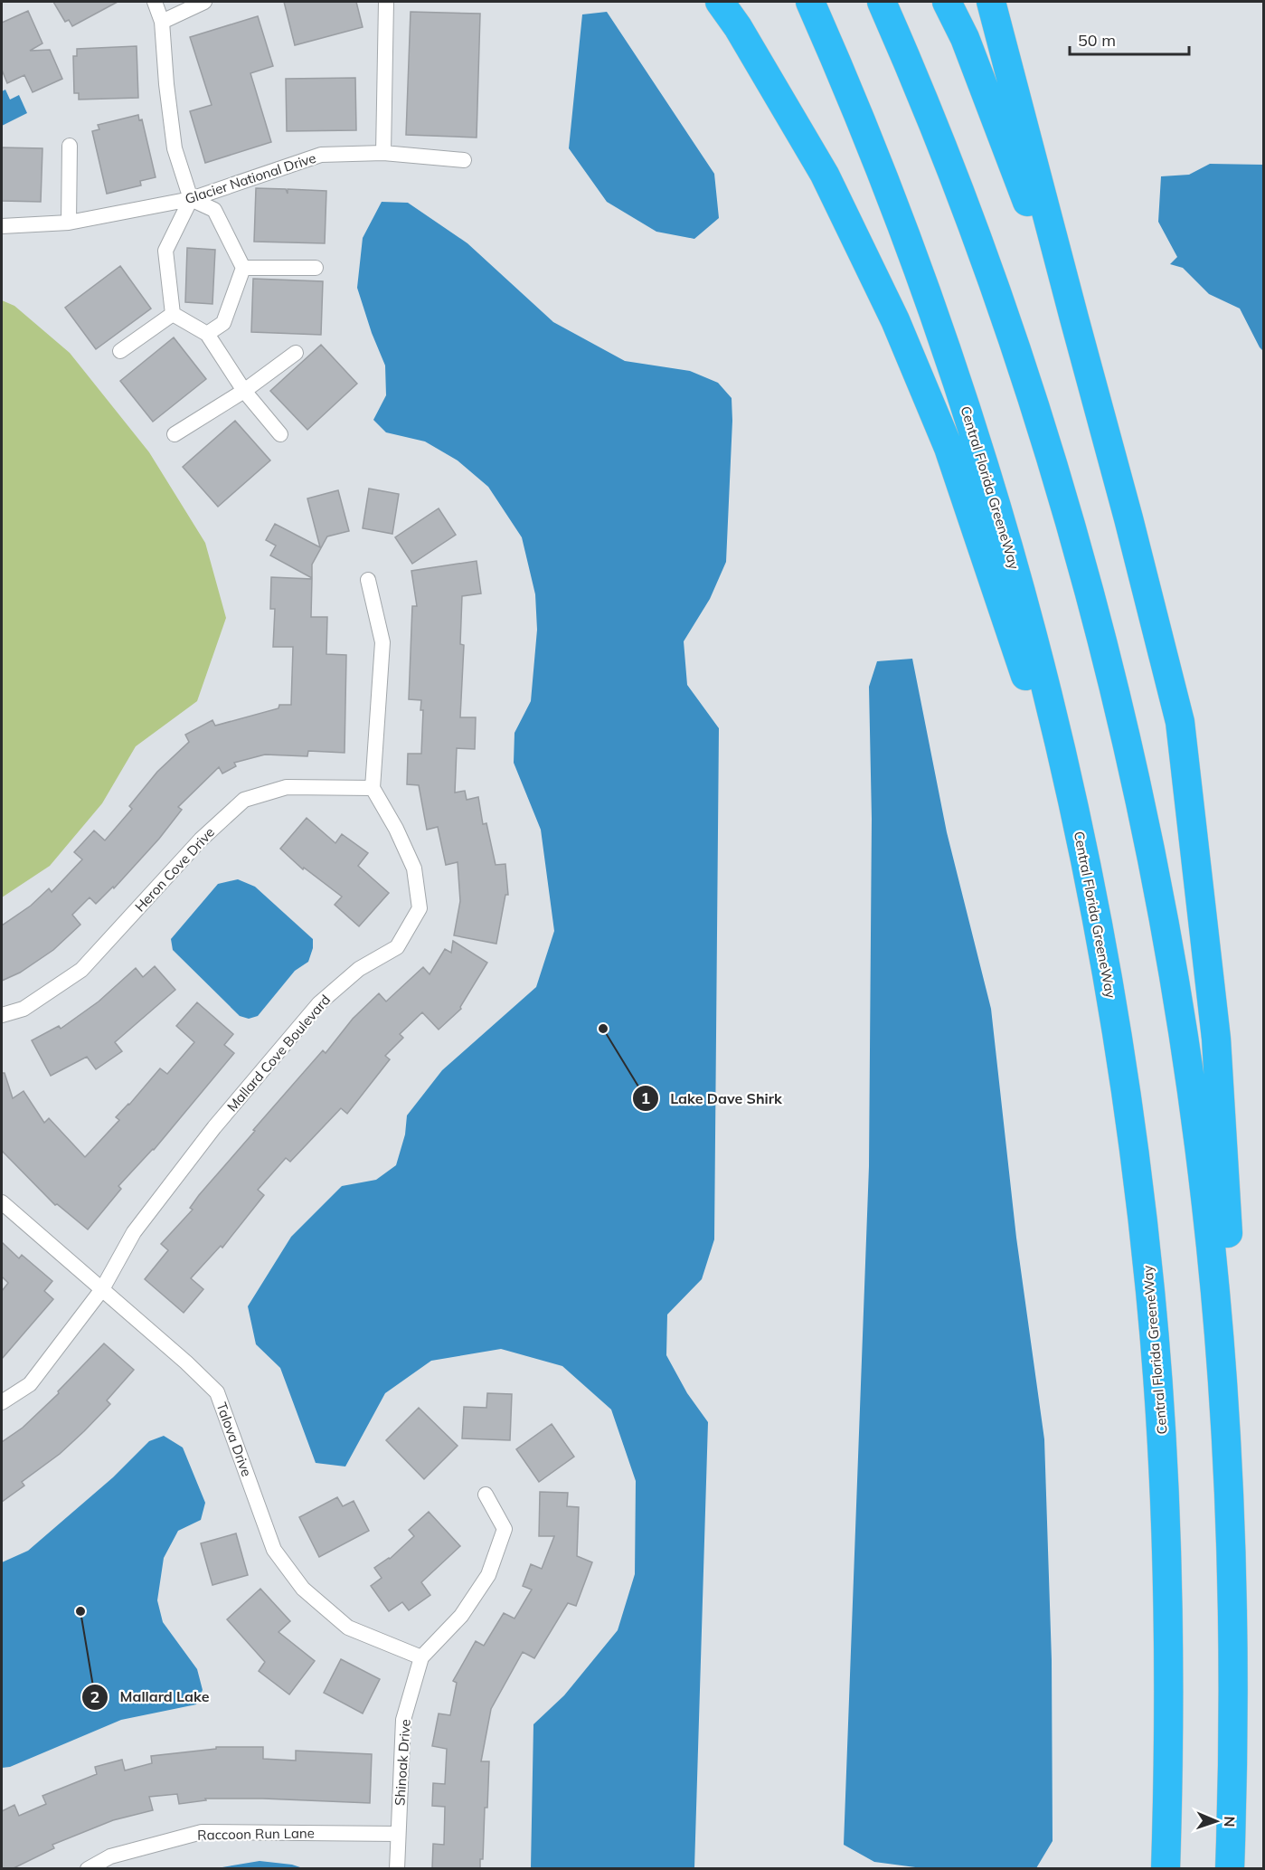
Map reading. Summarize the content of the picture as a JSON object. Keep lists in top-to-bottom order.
{
  "streets": {
    "highway": ["Central Florida GreeneWay"],
    "street": [
      "Glacier National Drive",
      "Heron Cove Drive",
      "Mallard Cove Boulevard",
      "Talova Drive",
      "Shinoak Drive",
      "Raccoon Run Lane"
    ]
  },
  "crossings": [
    ["Heron Cove Drive", "Mallard Cove Boulevard"],
    ["Mallard Cove Boulevard", "Talova Drive"],
    ["Talova Drive", "Shinoak Drive"],
    ["Shinoak Drive", "Raccoon Run Lane"]
  ],
  "places": ["Lake Dave Shirk", "Mallard Lake"],
  "scale_bar": "50 m",
  "north": "right"
}
